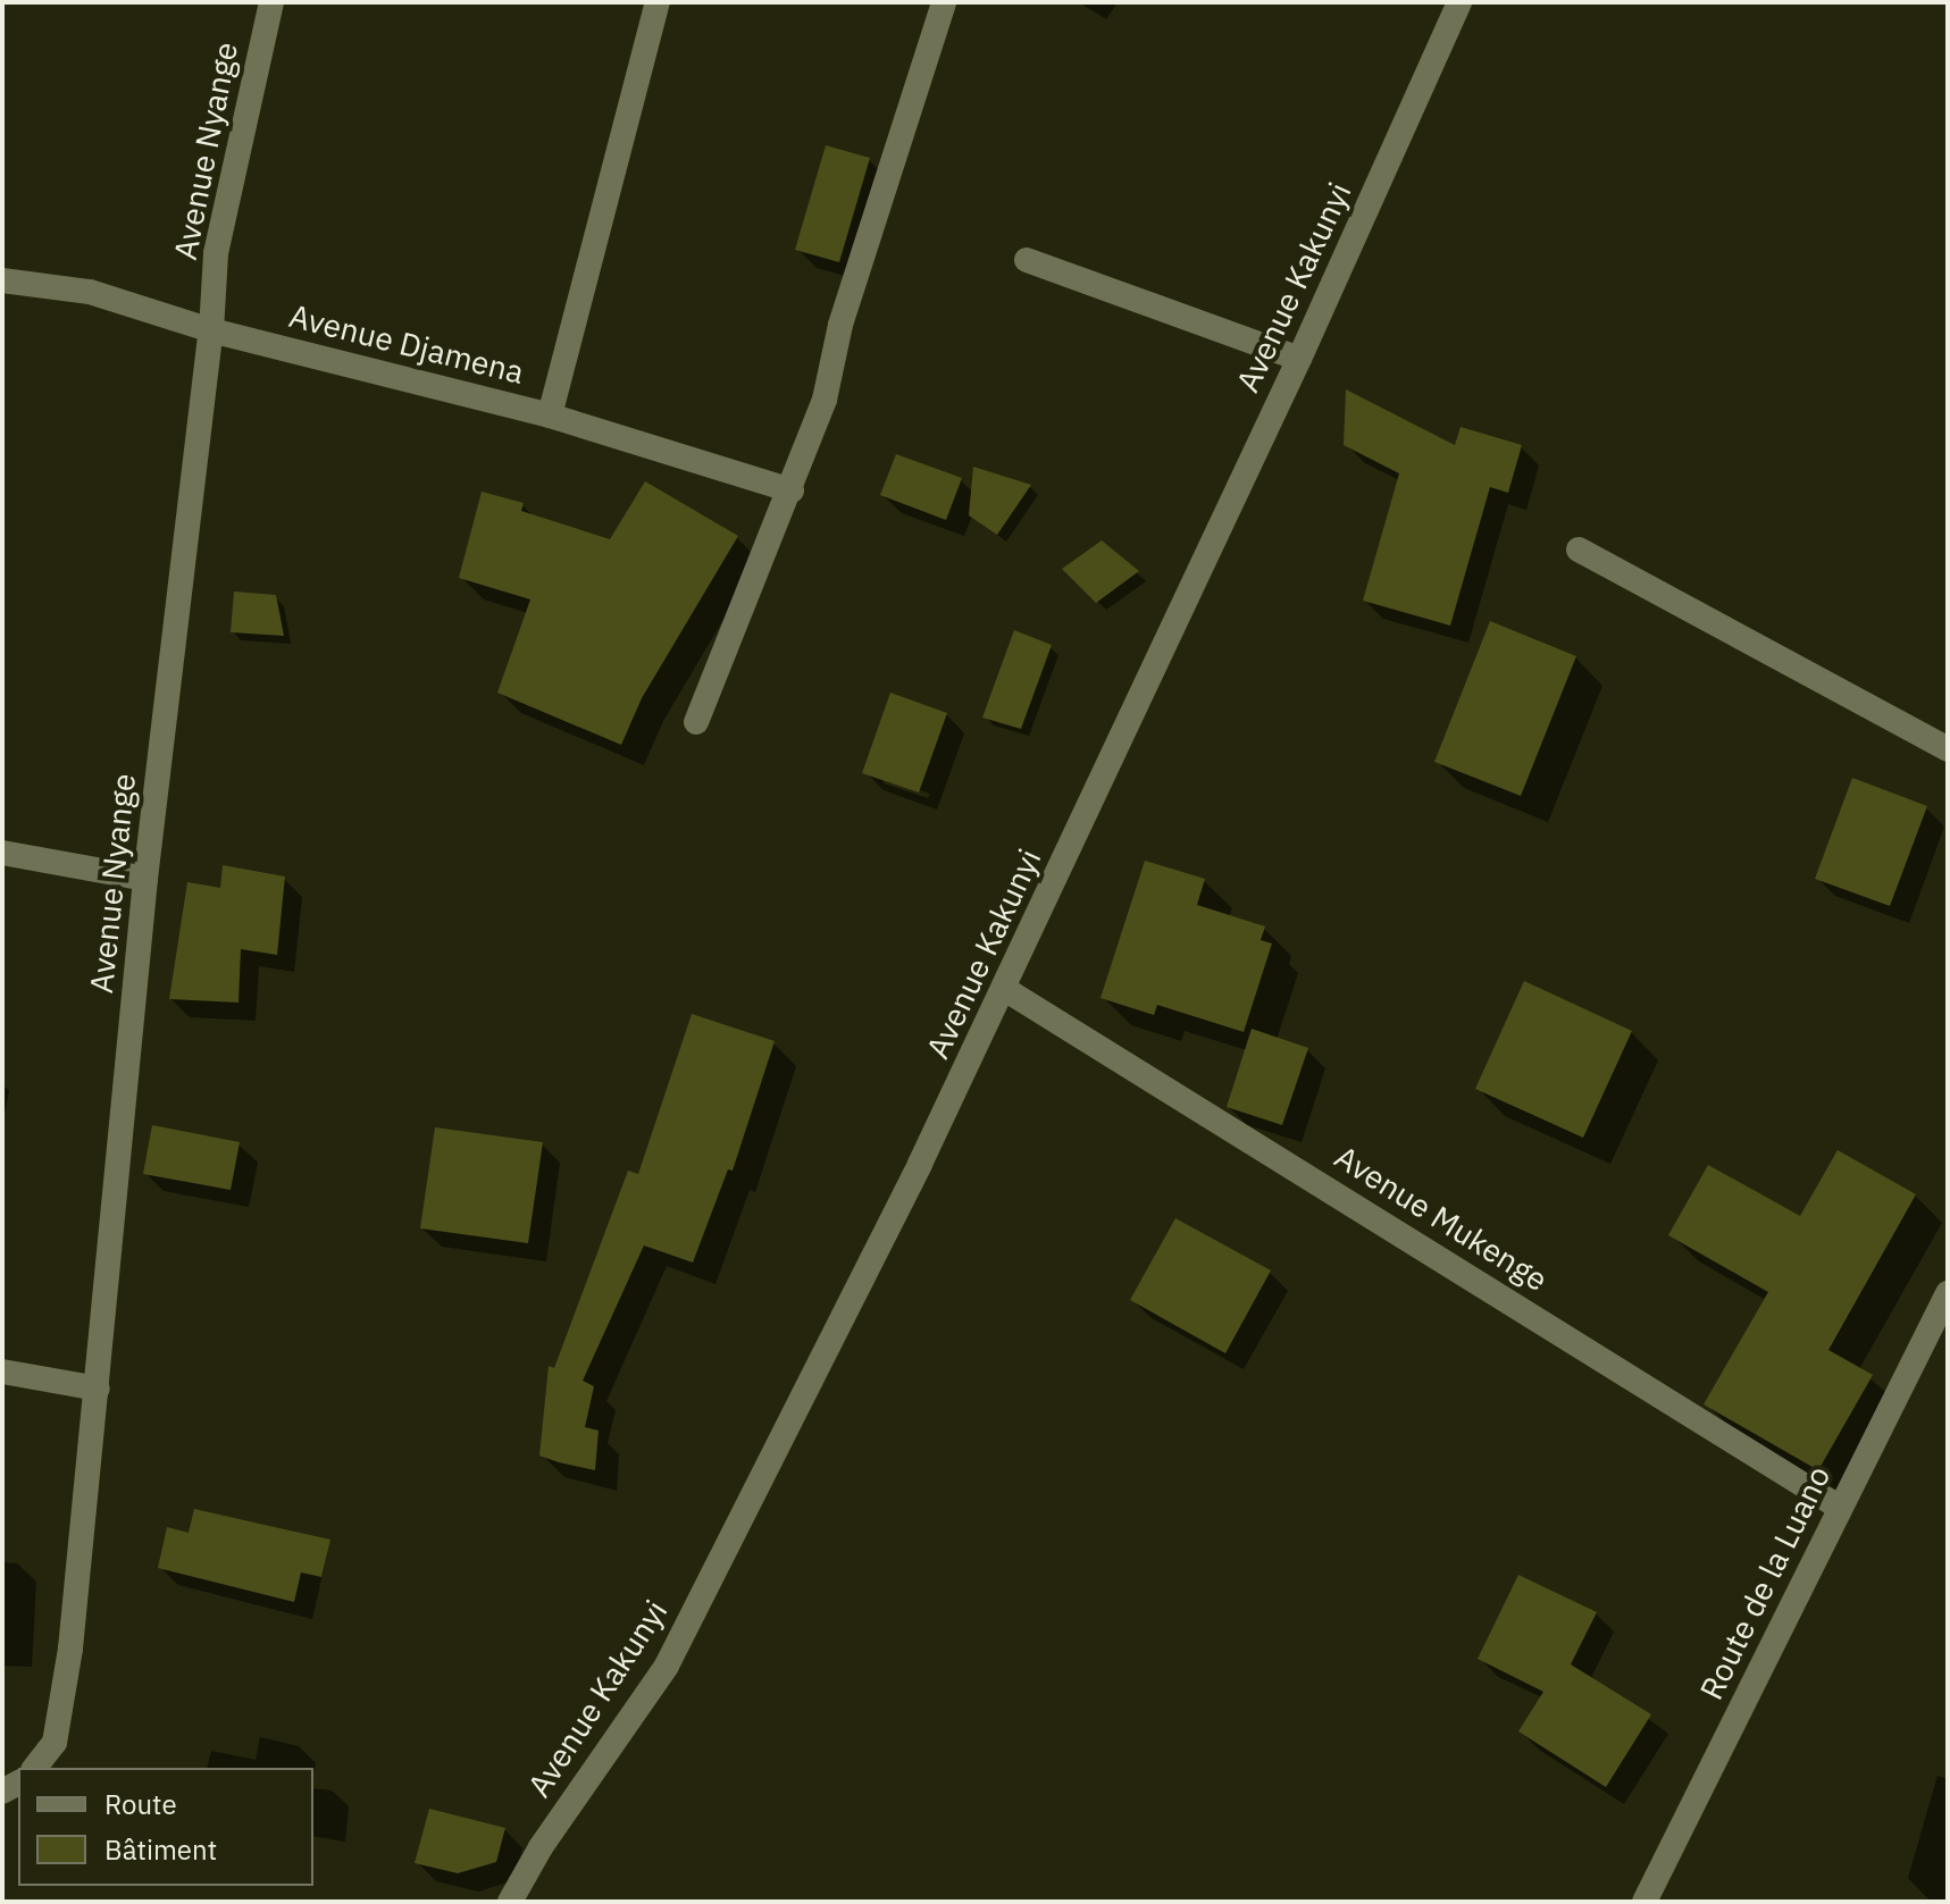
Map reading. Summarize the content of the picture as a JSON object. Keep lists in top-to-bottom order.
{
  "streets": {
    "street": [
      "Avenue Nyange",
      "Avenue Kakunyi",
      "Avenue Djamena",
      "Avenue Mukenge",
      "Route de la Luano"
    ]
  },
  "crossings": [
    ["Avenue Nyange", "Avenue Djamena"],
    ["Avenue Kakunyi", "Avenue Mukenge"],
    ["Avenue Mukenge", "Route de la Luano"]
  ],
  "legend": ["Route", "Bâtiment"]
}
